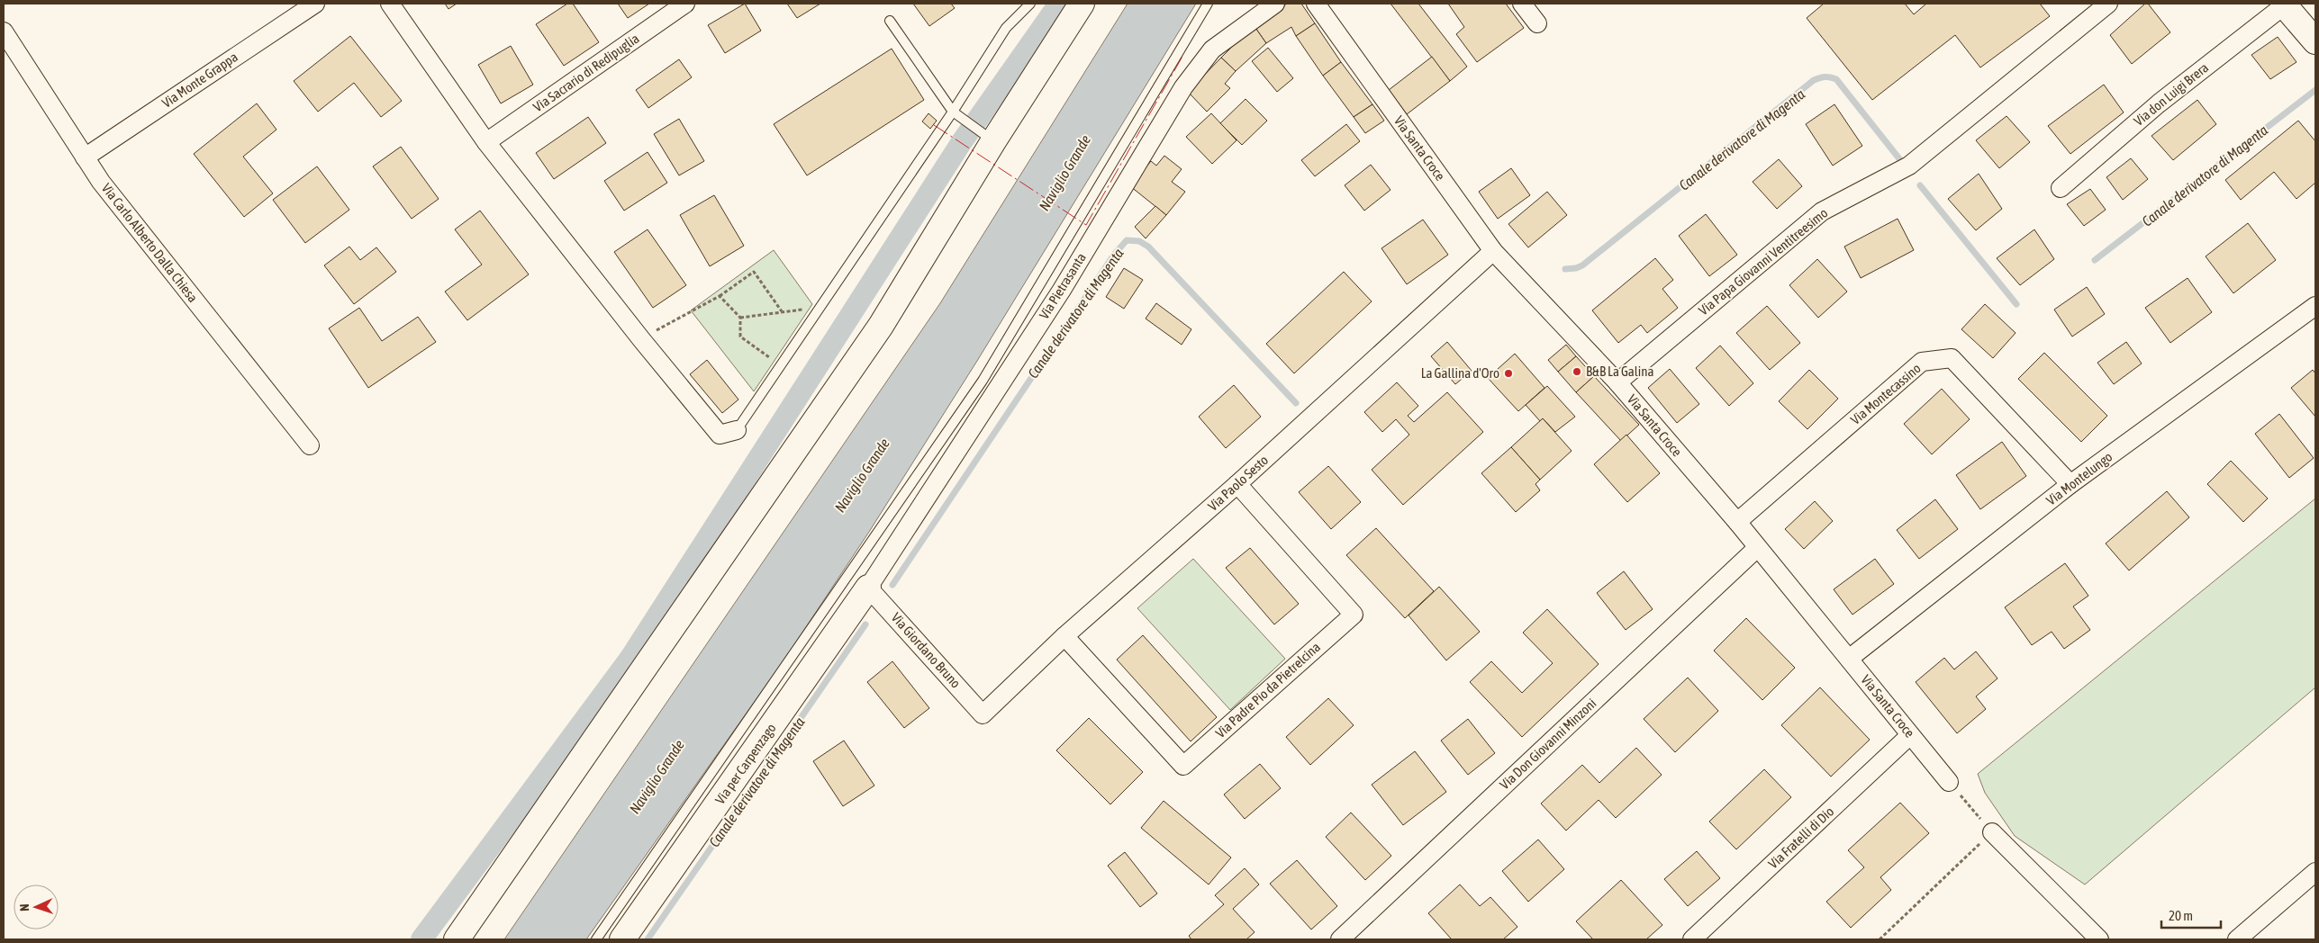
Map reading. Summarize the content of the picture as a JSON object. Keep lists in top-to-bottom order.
{
  "streets": {
    "street": [
      "Via Sacrario di Redipuglia",
      "Via Monte Grappa",
      "Via don Luigi Brera",
      "Via Santa Croce",
      "Via Carlo Alberto Dalla Chiesa",
      "Via Papa Giovanni Ventitreesimo",
      "Via Pietrasanta",
      "Via Montecassino",
      "Via Montelungo",
      "Via Paolo Sesto",
      "Via Giordano Bruno",
      "Via Padre Pio da Pietrelcina",
      "Via Don Giovanni Minzoni",
      "Via per Carpenzago",
      "Via Fratelli di Dio"
    ]
  },
  "crossings": [
    ["Via Monte Grappa", "Via Carlo Alberto Dalla Chiesa"],
    ["Via Santa Croce", "Via Papa Giovanni Ventitreesimo"],
    ["Via Santa Croce", "Via Montecassino"],
    ["Via Santa Croce", "Via Montelungo"],
    ["Via Santa Croce", "Via Paolo Sesto"],
    ["Via Santa Croce", "Via Don Giovanni Minzoni"],
    ["Via Santa Croce", "Via Fratelli di Dio"],
    ["Via Pietrasanta", "Via Giordano Bruno"],
    ["Via Pietrasanta", "Via per Carpenzago"],
    ["Via Montecassino", "Via Montelungo"],
    ["Via Paolo Sesto", "Via Giordano Bruno"],
    ["Via Paolo Sesto", "Via Padre Pio da Pietrelcina"],
    ["Via Giordano Bruno", "Via per Carpenzago"]
  ],
  "water": ["Canale derivatore di Magenta", "Naviglio Grande"],
  "places": ["B&B La Galina", "La Gallina d'Oro"],
  "scale_bar": "20 m",
  "north": "left"
}
